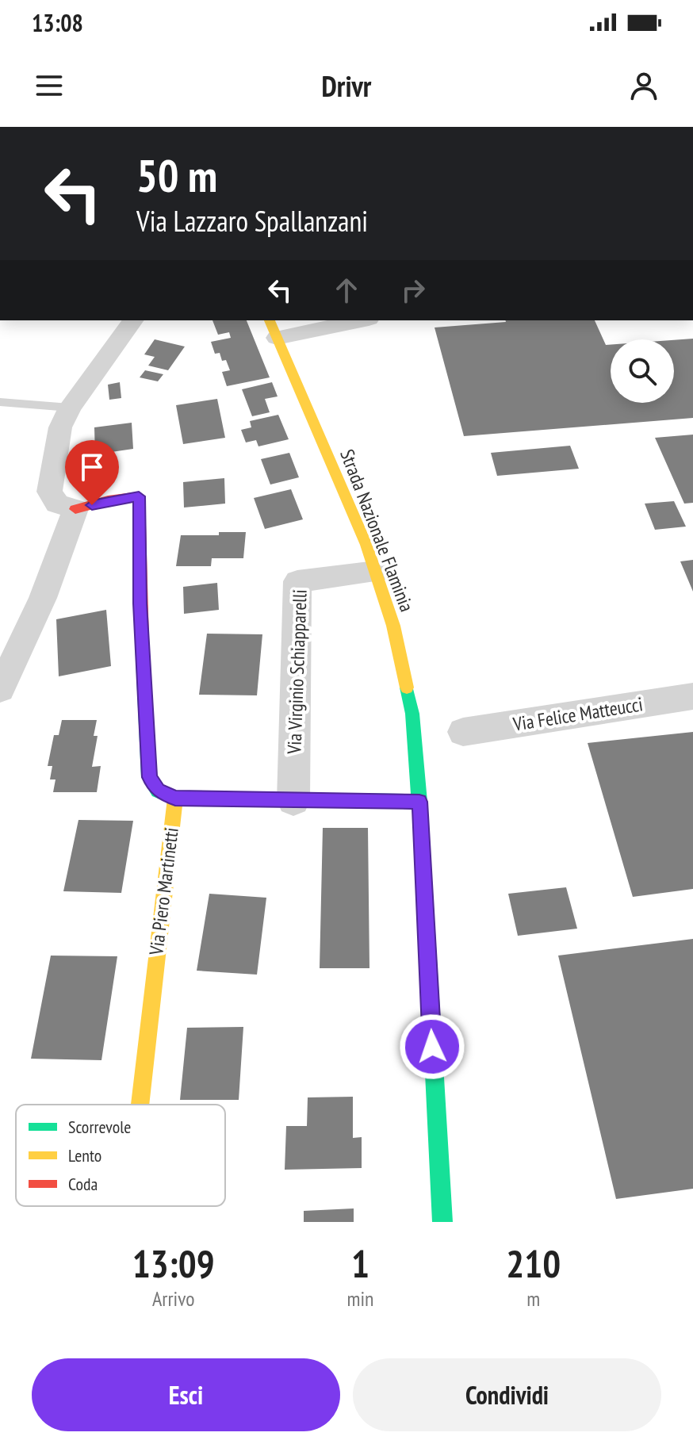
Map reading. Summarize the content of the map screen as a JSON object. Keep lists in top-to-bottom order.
{
  "streets": {
    "street": [
      "Strada Nazionale Flaminia",
      "Via Virginio Schiapparelli",
      "Via Felice Matteucci",
      "Via Piero Martinetti"
    ]
  },
  "crossings": [
    ["Strada Nazionale Flaminia", "Via Virginio Schiapparelli"]
  ],
  "legend": ["Scorrevole", "Lento", "Coda"],
  "page": {
    "status": "13:08",
    "header": "Drivr",
    "turn": ["50 m", "Via Lazzaro Spallanzani"],
    "eta": [
      "13:09",
      "Arrivo",
      "1",
      "min",
      "210",
      "m"
    ],
    "buttons": ["Esci", "Condividi"]
  }
}
